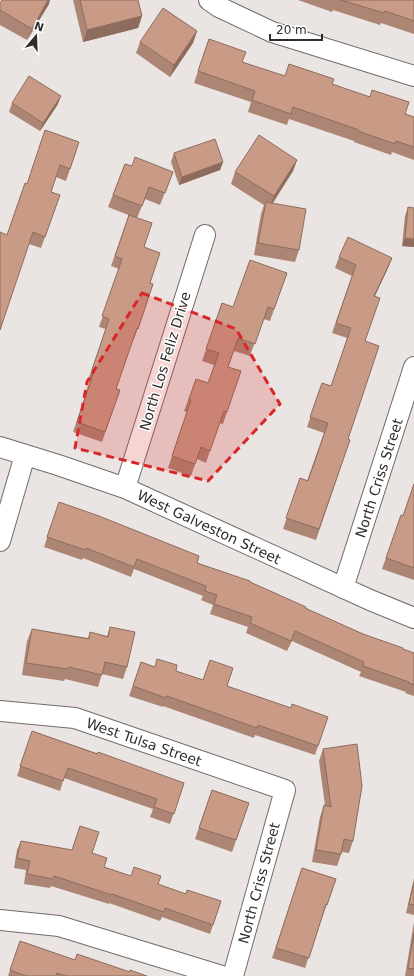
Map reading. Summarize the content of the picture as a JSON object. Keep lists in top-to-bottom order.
{
  "streets": {
    "street": [
      "North Los Feliz Drive",
      "North Criss Street",
      "West Galveston Street",
      "West Tulsa Street"
    ]
  },
  "crossings": [
    ["North Los Feliz Drive", "West Galveston Street"],
    ["North Criss Street", "West Galveston Street"],
    ["North Criss Street", "West Tulsa Street"]
  ],
  "scale_bar": "20 m",
  "north": "top"
}
